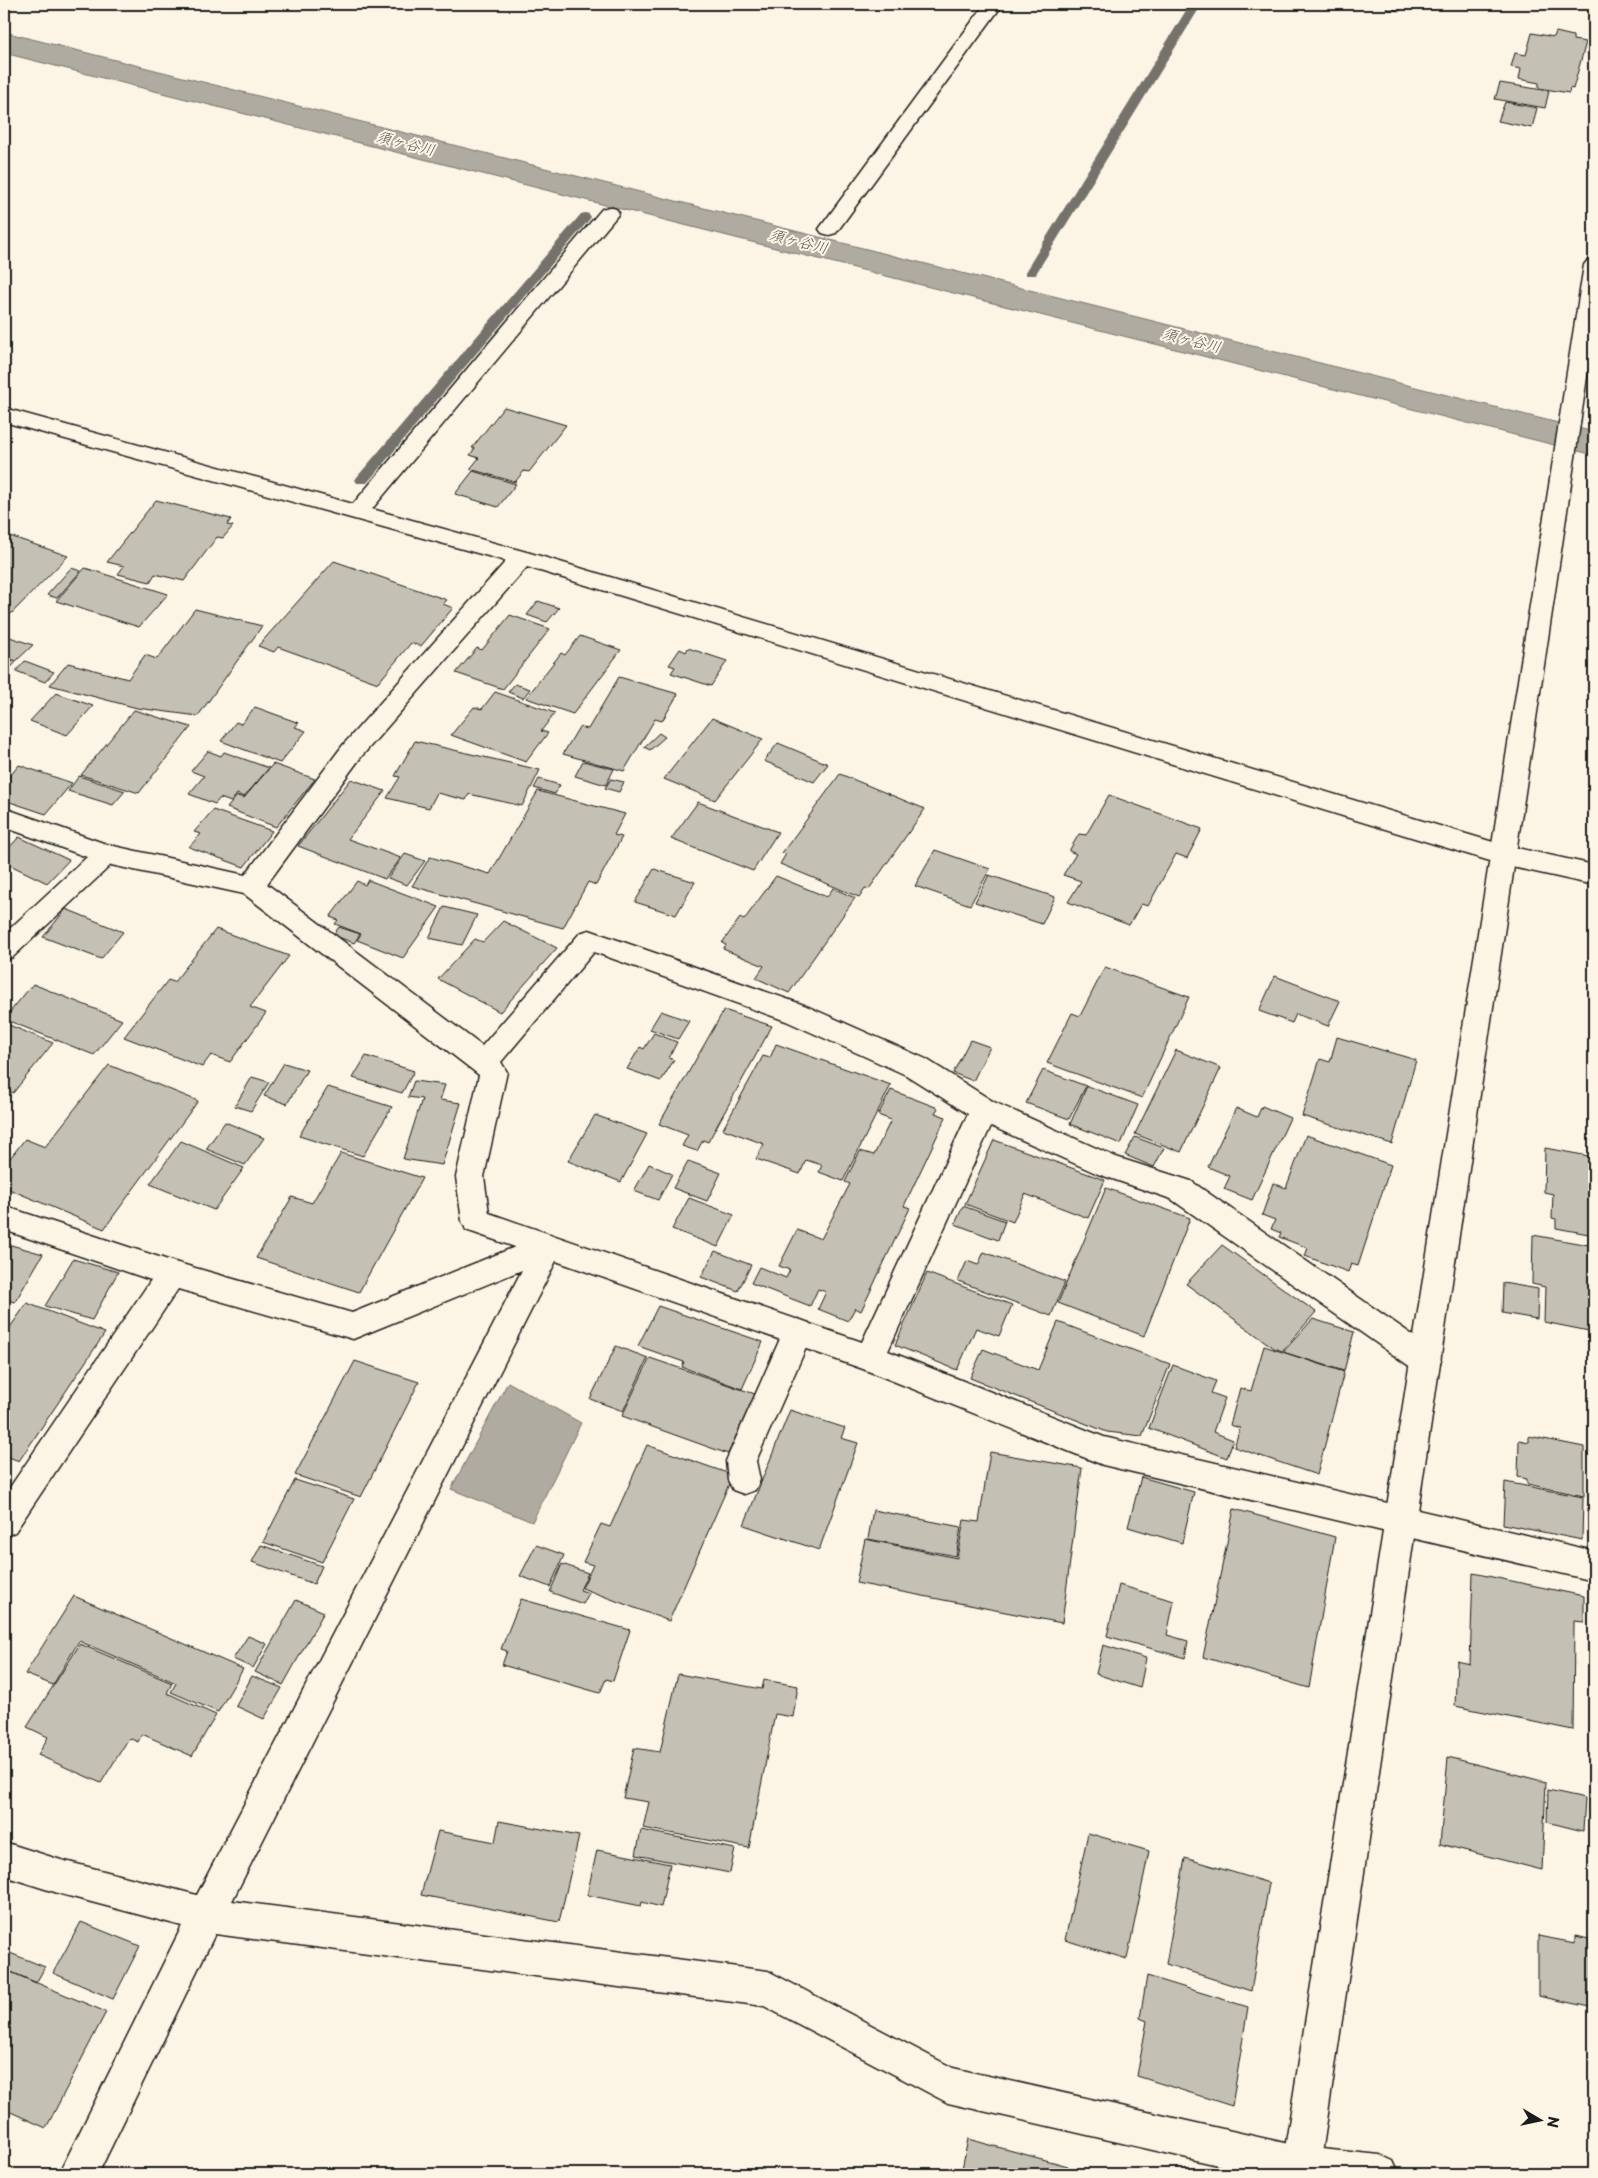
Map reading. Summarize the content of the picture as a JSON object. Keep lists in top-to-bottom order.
{
  "water": ["須ヶ谷川"],
  "north": "right"
}
